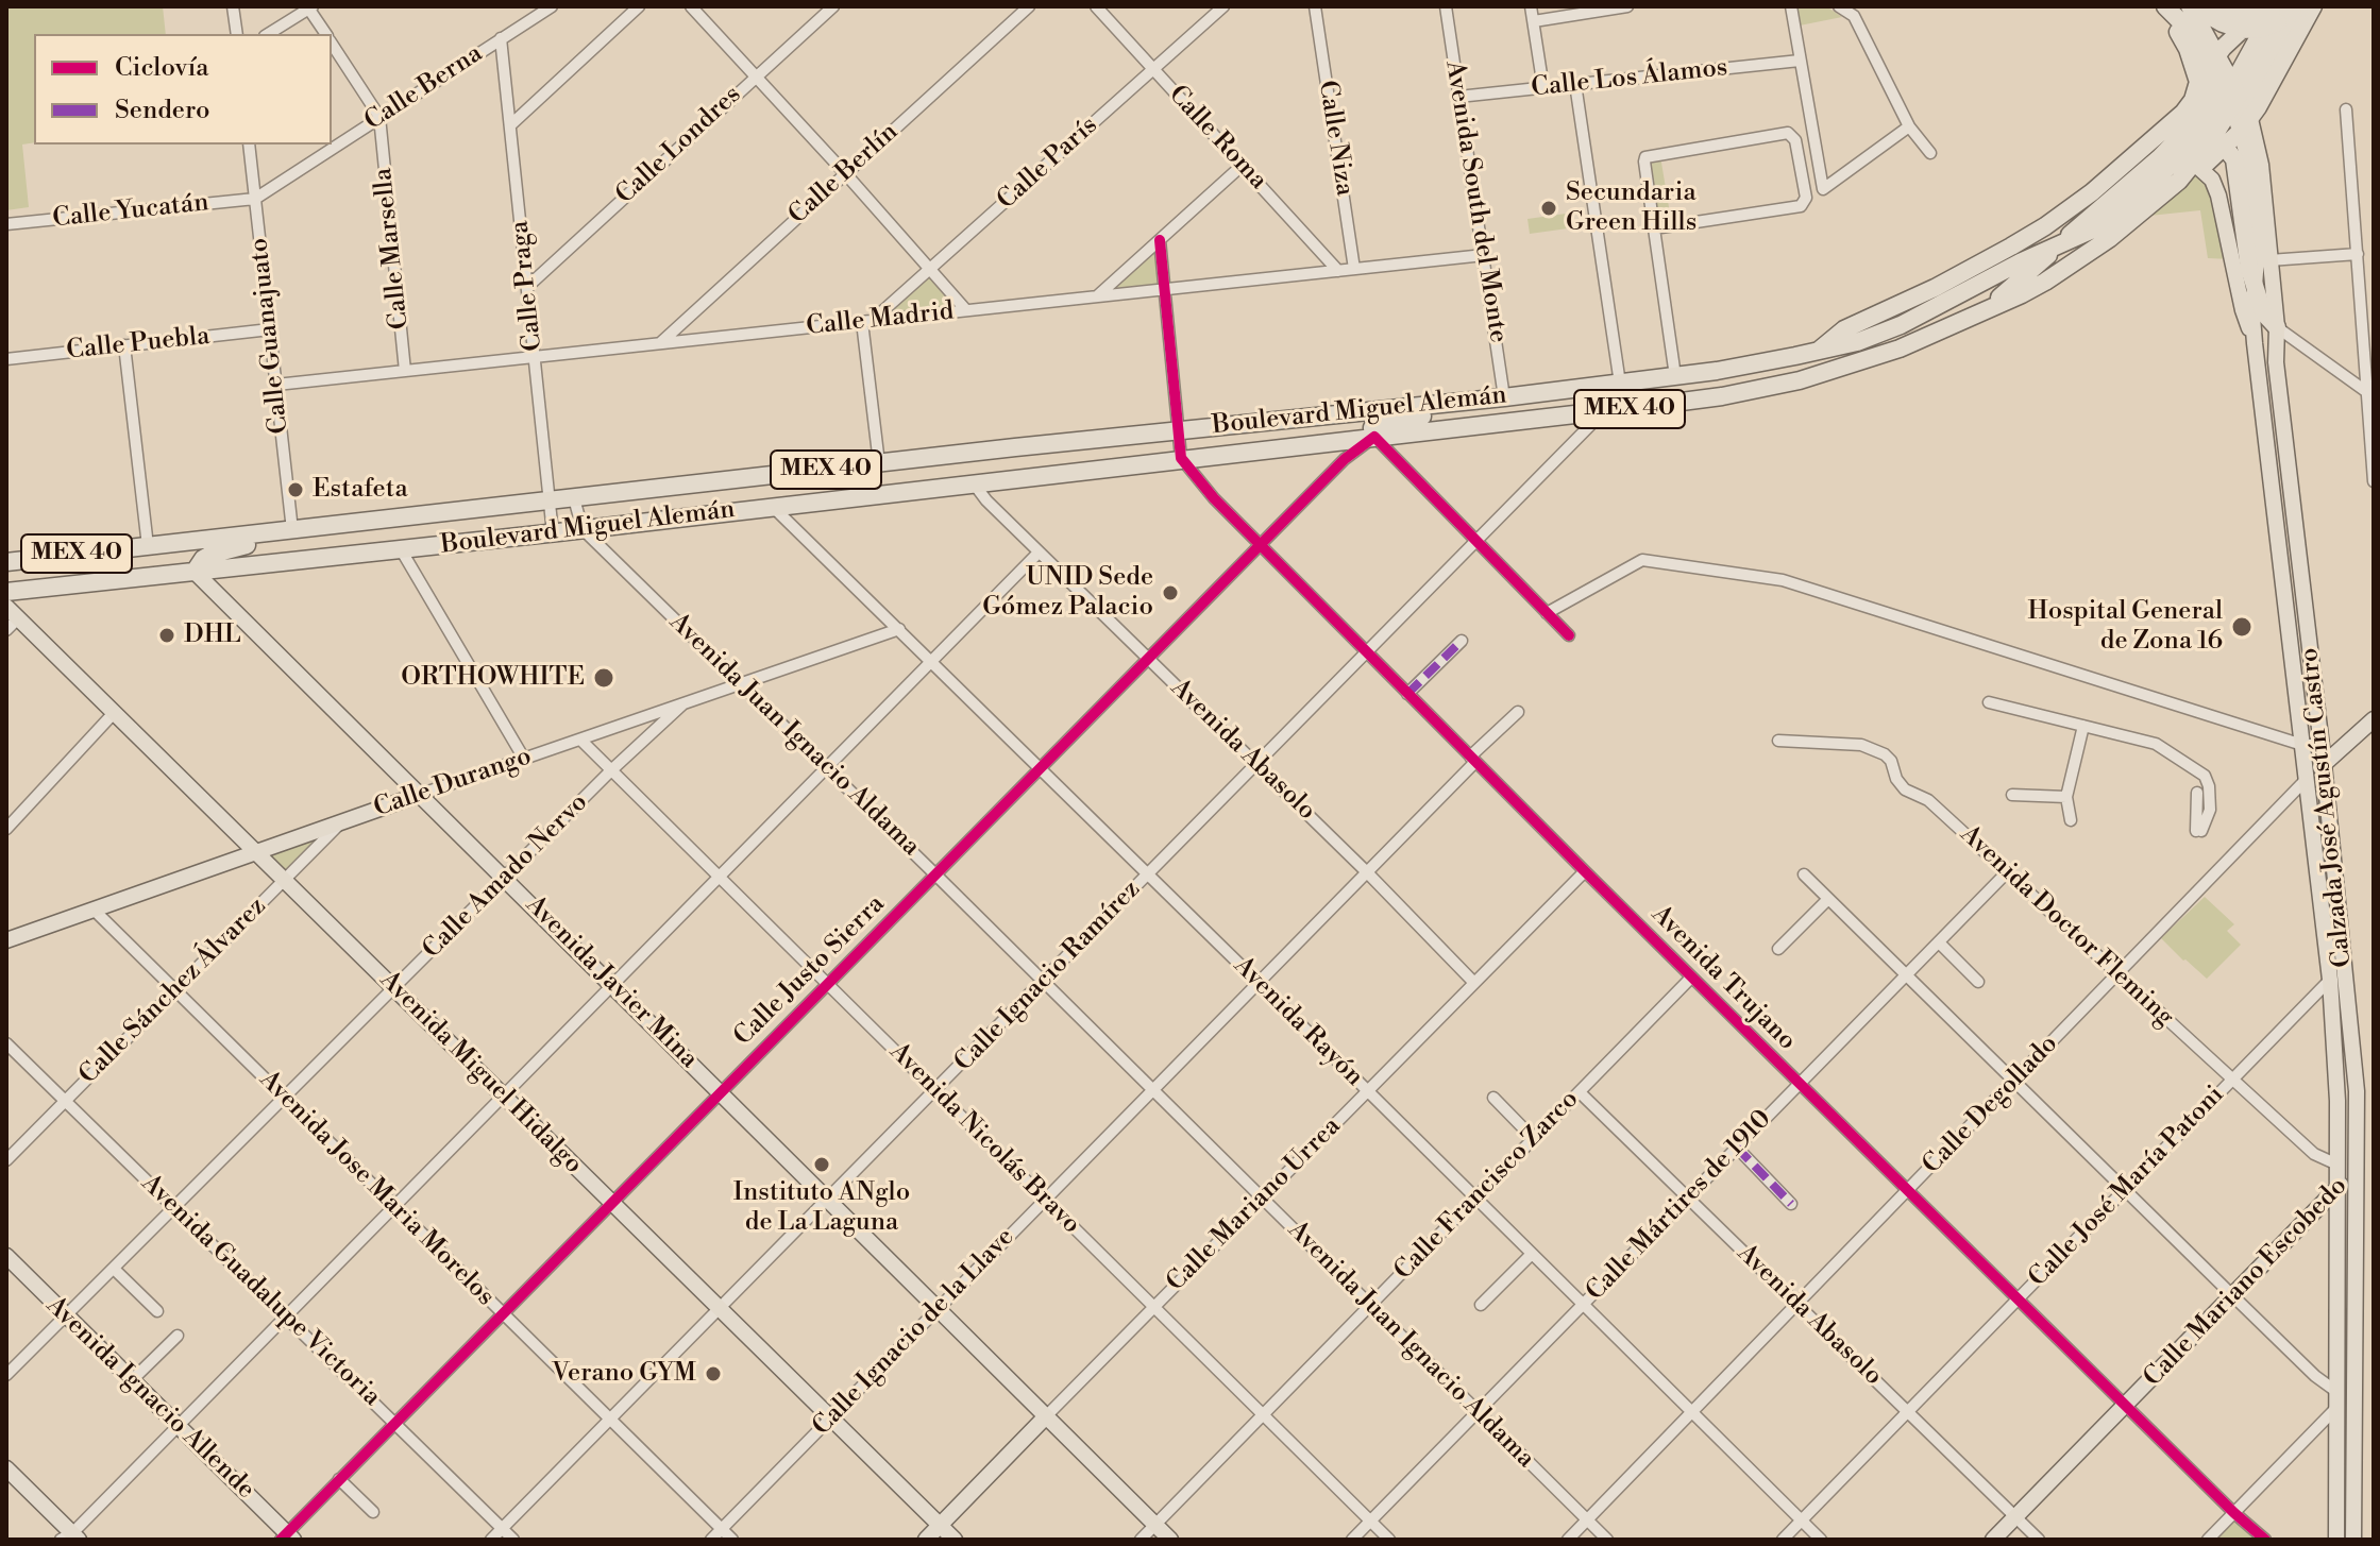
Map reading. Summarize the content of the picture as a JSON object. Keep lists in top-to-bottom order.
{
  "streets": {
    "highway": ["MEX 40", "Boulevard Miguel Alemán"],
    "main road": [
      "Calle Durango",
      "Calzada José Agustín Castro",
      "Avenida Javier Mina",
      "Avenida Miguel Hidalgo",
      "Calle Mariano Urrea",
      "Calle Mariano Escobedo",
      "Avenida Ignacio Allende"
    ],
    "street": [
      "Calle Los Álamos",
      "Calle Berna",
      "Calle Roma",
      "Calle Niza",
      "Calle Londres",
      "Calle París",
      "Calle Berlín",
      "Avenida South del Monte",
      "Calle Yucatán",
      "Calle Marsella",
      "Calle Praga",
      "Calle Madrid",
      "Calle Guanajuato",
      "Calle Puebla",
      "Avenida Juan Ignacio Aldama",
      "Avenida Abasolo",
      "Calle Amado Nervo",
      "Avenida Doctor Fleming",
      "Calle Justo Sierra",
      "Calle Ignacio Ramírez",
      "Avenida Trujano",
      "Calle Sánchez Álvarez",
      "Avenida Rayón",
      "Calle Degollado",
      "Avenida Nicolás Bravo",
      "Calle Francisco Zarco",
      "Calle José María Patoni",
      "Avenida Jose Maria Morelos",
      "Calle Mártires de 1910",
      "Avenida Guadalupe Victoria",
      "Calle Ignacio de la Llave"
    ]
  },
  "crossings": [
    ["Calle Los Álamos", "Avenida South del Monte"],
    ["Calle Berna", "Calle Yucatán"],
    ["Calle Berna", "Calle Marsella"],
    ["Calle Berna", "Calle Praga"],
    ["Calle Berna", "Calle Guanajuato"],
    ["Calle Roma", "Calle París"],
    ["Calle Roma", "Calle Madrid"],
    ["Calle Niza", "Calle Madrid"],
    ["Calle Londres", "Calle Praga"],
    ["Calle París", "Calle Madrid"],
    ["Calle Berlín", "Calle Madrid"],
    ["Avenida South del Monte", "Calle Madrid"],
    ["Avenida South del Monte", "Boulevard Miguel Alemán"],
    ["Calle Yucatán", "Calle Guanajuato"],
    ["Calle Marsella", "Calle Madrid"],
    ["Calle Praga", "Calle Madrid"],
    ["Calle Praga", "Boulevard Miguel Alemán"],
    ["Calle Madrid", "Calle Guanajuato"],
    ["Calle Guanajuato", "Calle Puebla"],
    ["Calle Guanajuato", "Boulevard Miguel Alemán"],
    ["Boulevard Miguel Alemán", "Avenida Juan Ignacio Aldama"],
    ["Boulevard Miguel Alemán", "Avenida Abasolo"],
    ["Boulevard Miguel Alemán", "Calzada José Agustín Castro"],
    ["Boulevard Miguel Alemán", "Calle Justo Sierra"],
    ["Boulevard Miguel Alemán", "Calle Ignacio Ramírez"],
    ["Boulevard Miguel Alemán", "Avenida Trujano"],
    ["Boulevard Miguel Alemán", "Avenida Javier Mina"],
    ["Boulevard Miguel Alemán", "Avenida Rayón"],
    ["Avenida Juan Ignacio Aldama", "Calle Durango"],
    ["Avenida Juan Ignacio Aldama", "Calle Justo Sierra"],
    ["Avenida Juan Ignacio Aldama", "Calle Ignacio Ramírez"],
    ["Avenida Juan Ignacio Aldama", "Calle Degollado"],
    ["Avenida Juan Ignacio Aldama", "Calle Francisco Zarco"],
    ["Avenida Juan Ignacio Aldama", "Calle Mariano Urrea"],
    ["Avenida Juan Ignacio Aldama", "Calle Mártires de 1910"],
    ["Avenida Juan Ignacio Aldama", "Calle Ignacio de la Llave"],
    ["Avenida Abasolo", "Calle Justo Sierra"],
    ["Avenida Abasolo", "Calle Ignacio Ramírez"],
    ["Avenida Abasolo", "Calle Degollado"],
    ["Avenida Abasolo", "Calle Francisco Zarco"],
    ["Avenida Abasolo", "Calle José María Patoni"],
    ["Avenida Abasolo", "Calle Mariano Urrea"],
    ["Avenida Abasolo", "Calle Mártires de 1910"],
    ["Avenida Abasolo", "Calle Mariano Escobedo"],
    ["Avenida Abasolo", "Calle Ignacio de la Llave"],
    ["Calle Durango", "Calle Amado Nervo"],
    ["Calle Durango", "Avenida Javier Mina"],
    ["Calle Durango", "Calle Sánchez Álvarez"],
    ["Calle Durango", "Avenida Rayón"],
    ["Calle Durango", "Avenida Miguel Hidalgo"],
    ["Calle Durango", "Avenida Nicolás Bravo"],
    ["Calle Durango", "Avenida Jose Maria Morelos"],
    ["Calzada José Agustín Castro", "Avenida Doctor Fleming"],
    ["Calzada José Agustín Castro", "Calle Degollado"],
    ["Calzada José Agustín Castro", "Calle José María Patoni"],
    ["Calzada José Agustín Castro", "Calle Mariano Escobedo"],
    ["Calle Amado Nervo", "Avenida Javier Mina"],
    ["Calle Amado Nervo", "Avenida Miguel Hidalgo"],
    ["Calle Amado Nervo", "Avenida Nicolás Bravo"],
    ["Calle Amado Nervo", "Avenida Jose Maria Morelos"],
    ["Calle Amado Nervo", "Avenida Guadalupe Victoria"],
    ["Calle Amado Nervo", "Avenida Ignacio Allende"],
    ["Avenida Doctor Fleming", "Calle Degollado"],
    ["Avenida Doctor Fleming", "Calle José María Patoni"],
    ["Avenida Doctor Fleming", "Calle Mártires de 1910"],
    ["Calle Justo Sierra", "Avenida Trujano"],
    ["Calle Justo Sierra", "Avenida Javier Mina"],
    ["Calle Justo Sierra", "Avenida Rayón"],
    ["Calle Justo Sierra", "Avenida Miguel Hidalgo"],
    ["Calle Justo Sierra", "Avenida Nicolás Bravo"],
    ["Calle Justo Sierra", "Avenida Jose Maria Morelos"],
    ["Calle Justo Sierra", "Avenida Guadalupe Victoria"],
    ["Calle Justo Sierra", "Avenida Ignacio Allende"],
    ["Calle Ignacio Ramírez", "Avenida Trujano"],
    ["Calle Ignacio Ramírez", "Avenida Javier Mina"],
    ["Calle Ignacio Ramírez", "Avenida Rayón"],
    ["Calle Ignacio Ramírez", "Avenida Miguel Hidalgo"],
    ["Calle Ignacio Ramírez", "Avenida Nicolás Bravo"],
    ["Calle Ignacio Ramírez", "Avenida Jose Maria Morelos"],
    ["Calle Ignacio Ramírez", "Avenida Guadalupe Victoria"],
    ["Avenida Trujano", "Calle Degollado"],
    ["Avenida Trujano", "Calle Francisco Zarco"],
    ["Avenida Trujano", "Calle José María Patoni"],
    ["Avenida Trujano", "Calle Mariano Urrea"],
    ["Avenida Trujano", "Calle Mártires de 1910"],
    ["Avenida Trujano", "Calle Mariano Escobedo"],
    ["Avenida Trujano", "Calle Ignacio de la Llave"],
    ["Avenida Javier Mina", "Calle Francisco Zarco"],
    ["Avenida Javier Mina", "Calle Mariano Urrea"],
    ["Avenida Javier Mina", "Calle Ignacio de la Llave"],
    ["Calle Sánchez Álvarez", "Avenida Miguel Hidalgo"],
    ["Calle Sánchez Álvarez", "Avenida Jose Maria Morelos"],
    ["Calle Sánchez Álvarez", "Avenida Guadalupe Victoria"],
    ["Avenida Rayón", "Calle Degollado"],
    ["Avenida Rayón", "Calle Francisco Zarco"],
    ["Avenida Rayón", "Calle José María Patoni"],
    ["Avenida Rayón", "Calle Mariano Urrea"],
    ["Avenida Rayón", "Calle Mártires de 1910"],
    ["Avenida Rayón", "Calle Ignacio de la Llave"],
    ["Avenida Miguel Hidalgo", "Calle Mariano Urrea"],
    ["Avenida Miguel Hidalgo", "Calle Ignacio de la Llave"],
    ["Avenida Nicolás Bravo", "Calle Francisco Zarco"],
    ["Avenida Nicolás Bravo", "Calle Mariano Urrea"],
    ["Avenida Nicolás Bravo", "Calle Mártires de 1910"],
    ["Avenida Nicolás Bravo", "Calle Ignacio de la Llave"],
    ["Avenida Jose Maria Morelos", "Calle Ignacio de la Llave"]
  ],
  "places": [
    "Secundaria Green Hills",
    "Estafeta",
    "UNID Sede Gómez Palacio",
    "Hospital General de Zona 16",
    "DHL",
    "ORTHOWHITE",
    "Instituto ANglo de La Laguna",
    "Verano GYM"
  ],
  "legend": ["Ciclovía", "Sendero"]
}
